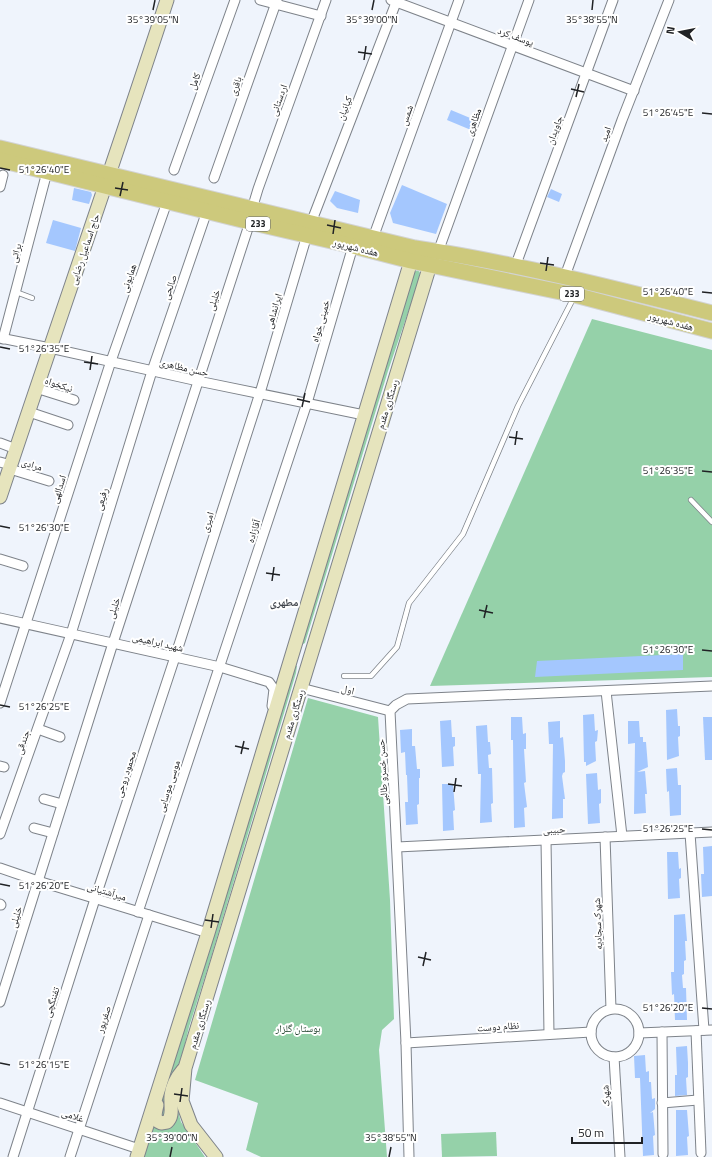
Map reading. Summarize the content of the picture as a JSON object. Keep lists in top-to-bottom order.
{
  "streets": {
    "main road": [
      "233",
      "هفده شهریور",
      "حاج اسماعیل رضایی",
      "رستگاری مقدم"
    ],
    "street": [
      "یوسف کرد",
      "کامل",
      "باقری",
      "اردستانی",
      "کیانیان",
      "شمس",
      "مظاهری",
      "جاویدان",
      "امید",
      "براتی",
      "همایونی",
      "صالحی",
      "خلیلی",
      "ایرانشاهی",
      "خمینی خواه",
      "حسن مظاهری",
      "نیکخواه",
      "مرادی",
      "اسدالهی",
      "رفیعی",
      "امیری",
      "آقازاده",
      "شهید ابراهیمی",
      "اول",
      "جندقی",
      "حسن خسرو طالبی",
      "محمود روحی",
      "موسی موسایی",
      "حبیبی",
      "میرآشتیانی",
      "شهرک سجادیه",
      "تفننگچی",
      "صفرپور",
      "نظام دوست",
      "شهرک",
      "غلامی"
    ]
  },
  "crossings": [
    ["یوسف کرد", "کیانیان"],
    ["یوسف کرد", "شمس"],
    ["یوسف کرد", "مظاهری"],
    ["یوسف کرد", "جاویدان"],
    ["یوسف کرد", "امید"],
    ["اردستانی", "هفده شهریور"],
    ["اردستانی", "خلیلی"],
    ["کیانیان", "هفده شهریور"],
    ["کیانیان", "ایرانشاهی"],
    ["شمس", "هفده شهریور"],
    ["مظاهری", "هفده شهریور"],
    ["مظاهری", "رستگاری مقدم"],
    ["جاویدان", "هفده شهریور"],
    ["امید", "هفده شهریور"],
    ["هفده شهریور", "حاج اسماعیل رضایی"],
    ["هفده شهریور", "براتی"],
    ["هفده شهریور", "همایونی"],
    ["هفده شهریور", "صالحی"],
    ["هفده شهریور", "خلیلی"],
    ["هفده شهریور", "ایرانشاهی"],
    ["هفده شهریور", "خمینی خواه"],
    ["هفده شهریور", "رستگاری مقدم"],
    ["حاج اسماعیل رضایی", "حسن مظاهری"],
    ["حاج اسماعیل رضایی", "نیکخواه"],
    ["حاج اسماعیل رضایی", "مرادی"],
    ["براتی", "حسن مظاهری"],
    ["همایونی", "حسن مظاهری"],
    ["همایونی", "اسدالهی"],
    ["صالحی", "حسن مظاهری"],
    ["صالحی", "رفیعی"],
    ["خلیلی", "حسن مظاهری"],
    ["خلیلی", "شهید ابراهیمی"],
    ["خلیلی", "میرآشتیانی"],
    ["ایرانشاهی", "حسن مظاهری"],
    ["ایرانشاهی", "امیری"],
    ["خمینی خواه", "حسن مظاهری"],
    ["خمینی خواه", "آقازاده"],
    ["حسن مظاهری", "رستگاری مقدم"],
    ["حسن مظاهری", "اسدالهی"],
    ["حسن مظاهری", "رفیعی"],
    ["حسن مظاهری", "امیری"],
    ["حسن مظاهری", "آقازاده"],
    ["رستگاری مقدم", "شهید ابراهیمی"],
    ["رستگاری مقدم", "اول"],
    ["رستگاری مقدم", "میرآشتیانی"],
    ["رستگاری مقدم", "غلامی"],
    ["اسدالهی", "شهید ابراهیمی"],
    ["رفیعی", "شهید ابراهیمی"],
    ["رفیعی", "جندقی"],
    ["امیری", "شهید ابراهیمی"],
    ["امیری", "محمود روحی"],
    ["آقازاده", "شهید ابراهیمی"],
    ["آقازاده", "موسی موسایی"],
    ["شهید ابراهیمی", "جندقی"],
    ["شهید ابراهیمی", "محمود روحی"],
    ["شهید ابراهیمی", "موسی موسایی"],
    ["اول", "حسن خسرو طالبی"],
    ["حسن خسرو طالبی", "حبیبی"],
    ["حسن خسرو طالبی", "نظام دوست"],
    ["محمود روحی", "میرآشتیانی"],
    ["محمود روحی", "تفننگچی"],
    ["موسی موسایی", "میرآشتیانی"],
    ["حبیبی", "شهرک سجادیه"],
    ["میرآشتیانی", "تفننگچی"],
    ["میرآشتیانی", "صفرپور"],
    ["شهرک سجادیه", "نظام دوست"],
    ["شهرک سجادیه", "شهرک"],
    ["تفننگچی", "غلامی"],
    ["صفرپور", "غلامی"],
    ["نظام دوست", "شهرک"]
  ],
  "districts": ["مطهری"],
  "parks": ["بوستان گلزار"],
  "scale_bar": "50 m",
  "north": "left",
  "coordinates": [
    "35°39'05\"N",
    "35°39'00\"N",
    "35°38'55\"N",
    "51°26'45\"E",
    "51°26'40\"E",
    "51°26'35\"E",
    "51°26'30\"E",
    "51°26'25\"E",
    "51°26'20\"E",
    "51°26'15\"E"
  ]
}
